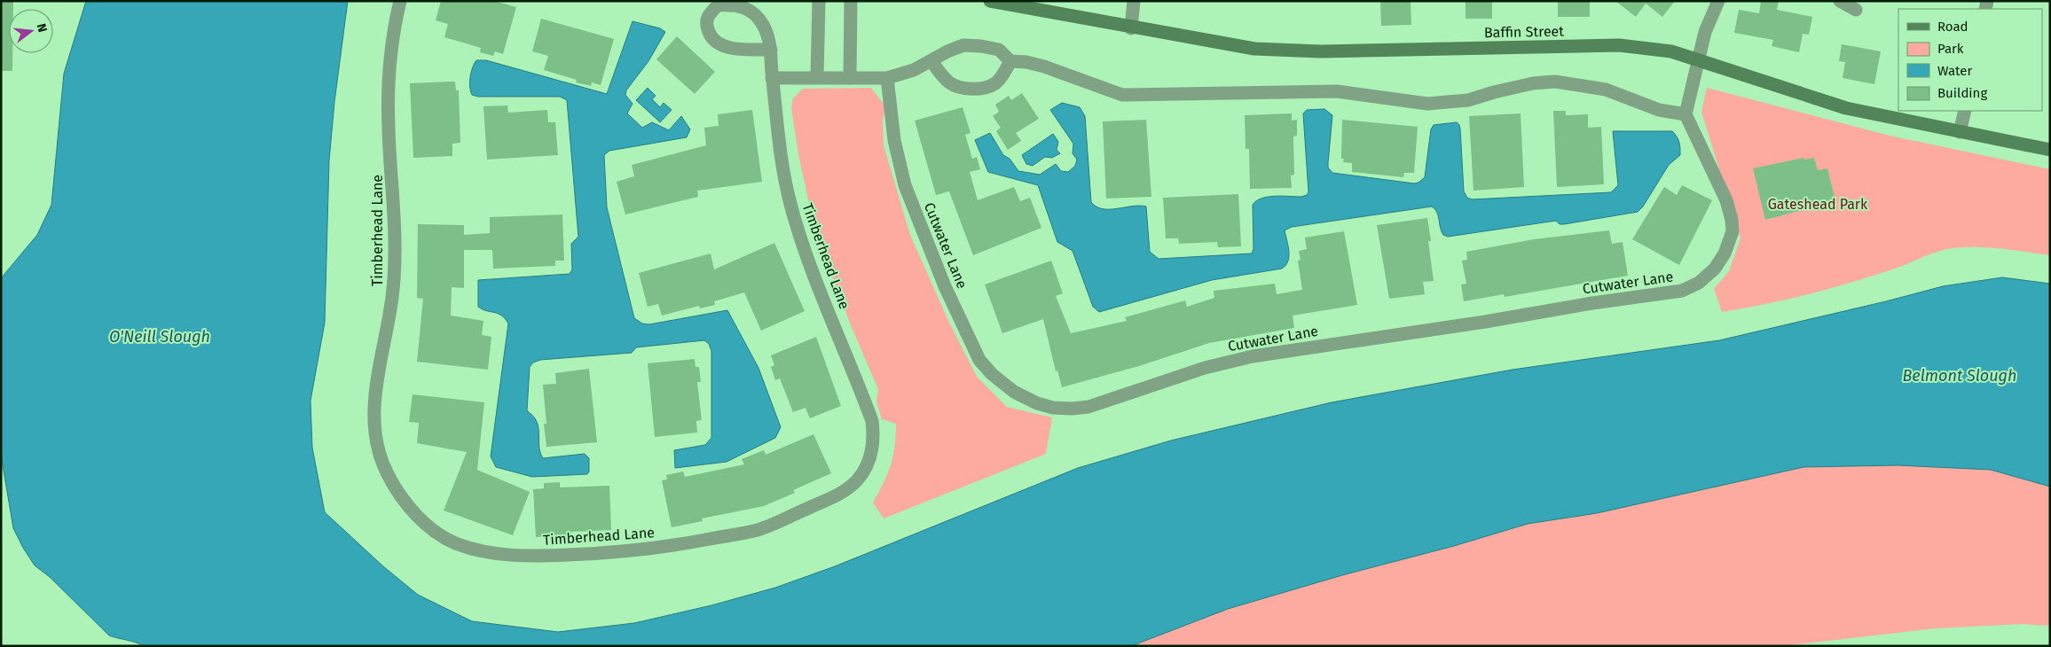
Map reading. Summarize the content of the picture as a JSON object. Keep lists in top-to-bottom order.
{
  "streets": {
    "street": ["Baffin Street", "Timberhead Lane", "Cutwater Lane"]
  },
  "water": ["O'Neill Slough", "Belmont Slough"],
  "parks": ["Gateshead Park"],
  "legend": [
    "Road",
    "Park",
    "Water",
    "Building"
  ],
  "north": "right"
}
